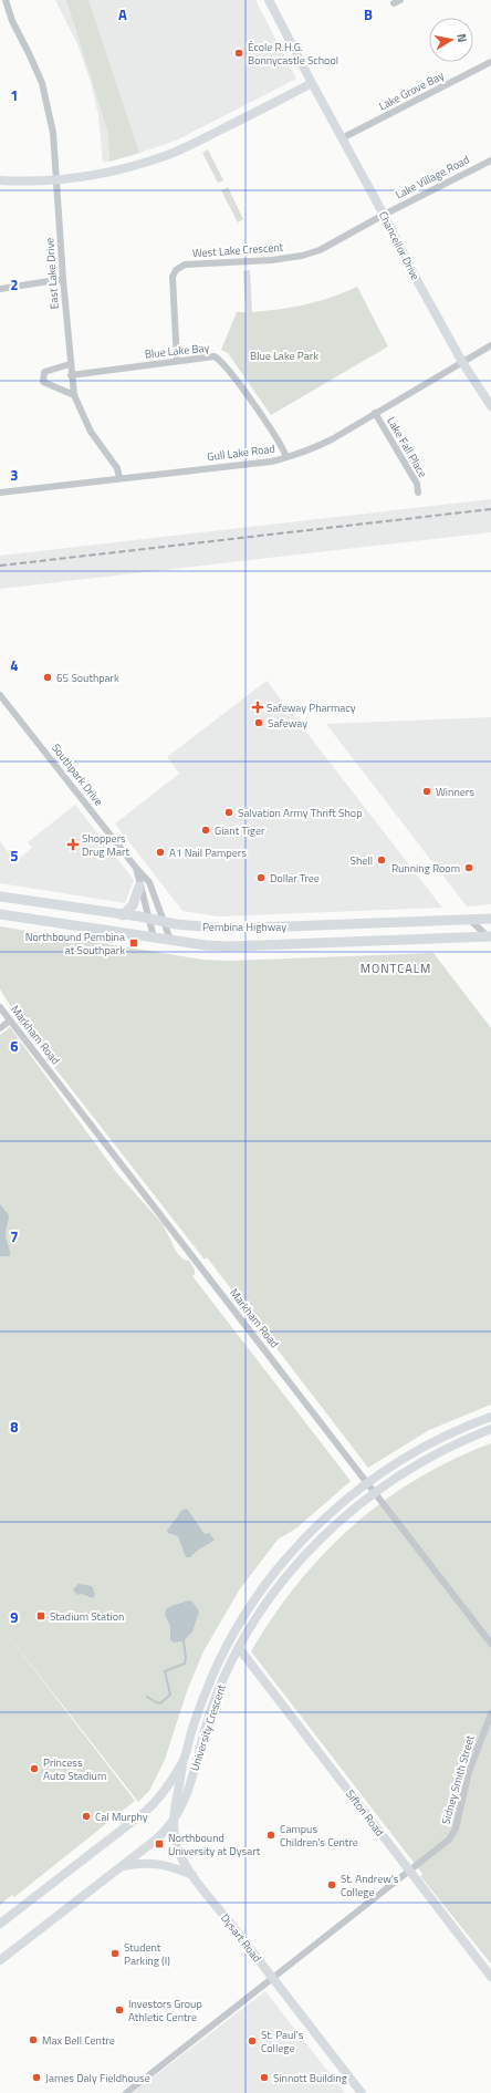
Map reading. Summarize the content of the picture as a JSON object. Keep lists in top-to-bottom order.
{
  "streets": {
    "main road": ["Pembina Highway"],
    "street": [
      "Lake Grove Bay",
      "Lake Village Road",
      "Chancellor Drive",
      "West Lake Crescent",
      "East Lake Drive",
      "Blue Lake Bay",
      "Lake Fall Place",
      "Gull Lake Road",
      "Southpark Drive",
      "Markham Road",
      "University Crescent",
      "Sidney Smith Street",
      "Sifton Road",
      "Dysart Road"
    ]
  },
  "crossings": [
    ["Lake Grove Bay", "Chancellor Drive"],
    ["Lake Village Road", "Chancellor Drive"],
    ["Lake Village Road", "West Lake Crescent"],
    ["Chancellor Drive", "West Lake Crescent"],
    ["Chancellor Drive", "Gull Lake Road"],
    ["West Lake Crescent", "Blue Lake Bay"],
    ["East Lake Drive", "Blue Lake Bay"],
    ["East Lake Drive", "Gull Lake Road"],
    ["Blue Lake Bay", "Gull Lake Road"],
    ["Lake Fall Place", "Gull Lake Road"],
    ["Southpark Drive", "Pembina Highway"],
    ["Markham Road", "University Crescent"],
    ["University Crescent", "Sifton Road"],
    ["University Crescent", "Dysart Road"],
    ["Sidney Smith Street", "Sifton Road"],
    ["Sidney Smith Street", "Dysart Road"]
  ],
  "districts": ["MONTCALM"],
  "parks": ["Blue Lake Park"],
  "places": {
    "other": [
      "École R.H.G. Bonnycastle School",
      "65 Southpark",
      "Safeway",
      "Winners",
      "Salvation Army Thrift Shop",
      "Giant Tiger",
      "A1 Nail Pampers",
      "Shell",
      "Running Room",
      "Dollar Tree",
      "Princess Auto Stadium",
      "Cal Murphy",
      "Campus Children's Centre",
      "St. Andrew’s College",
      "Student Parking (I)",
      "Investors Group Athletic Centre",
      "Max Bell Centre",
      "St. Paul's College",
      "James Daly Fieldhouse",
      "Sinnott Building"
    ],
    "health": ["Safeway Pharmacy", "Shoppers Drug Mart"],
    "transit": ["Northbound Pembina at Southpark", "Stadium Station", "Northbound University at Dysart"]
  },
  "north": "right",
  "grid": {
    "columns": ["A", "B"],
    "rows": [
      "1",
      "2",
      "3",
      "4",
      "5",
      "6",
      "7",
      "8",
      "9"
    ]
  }
}
